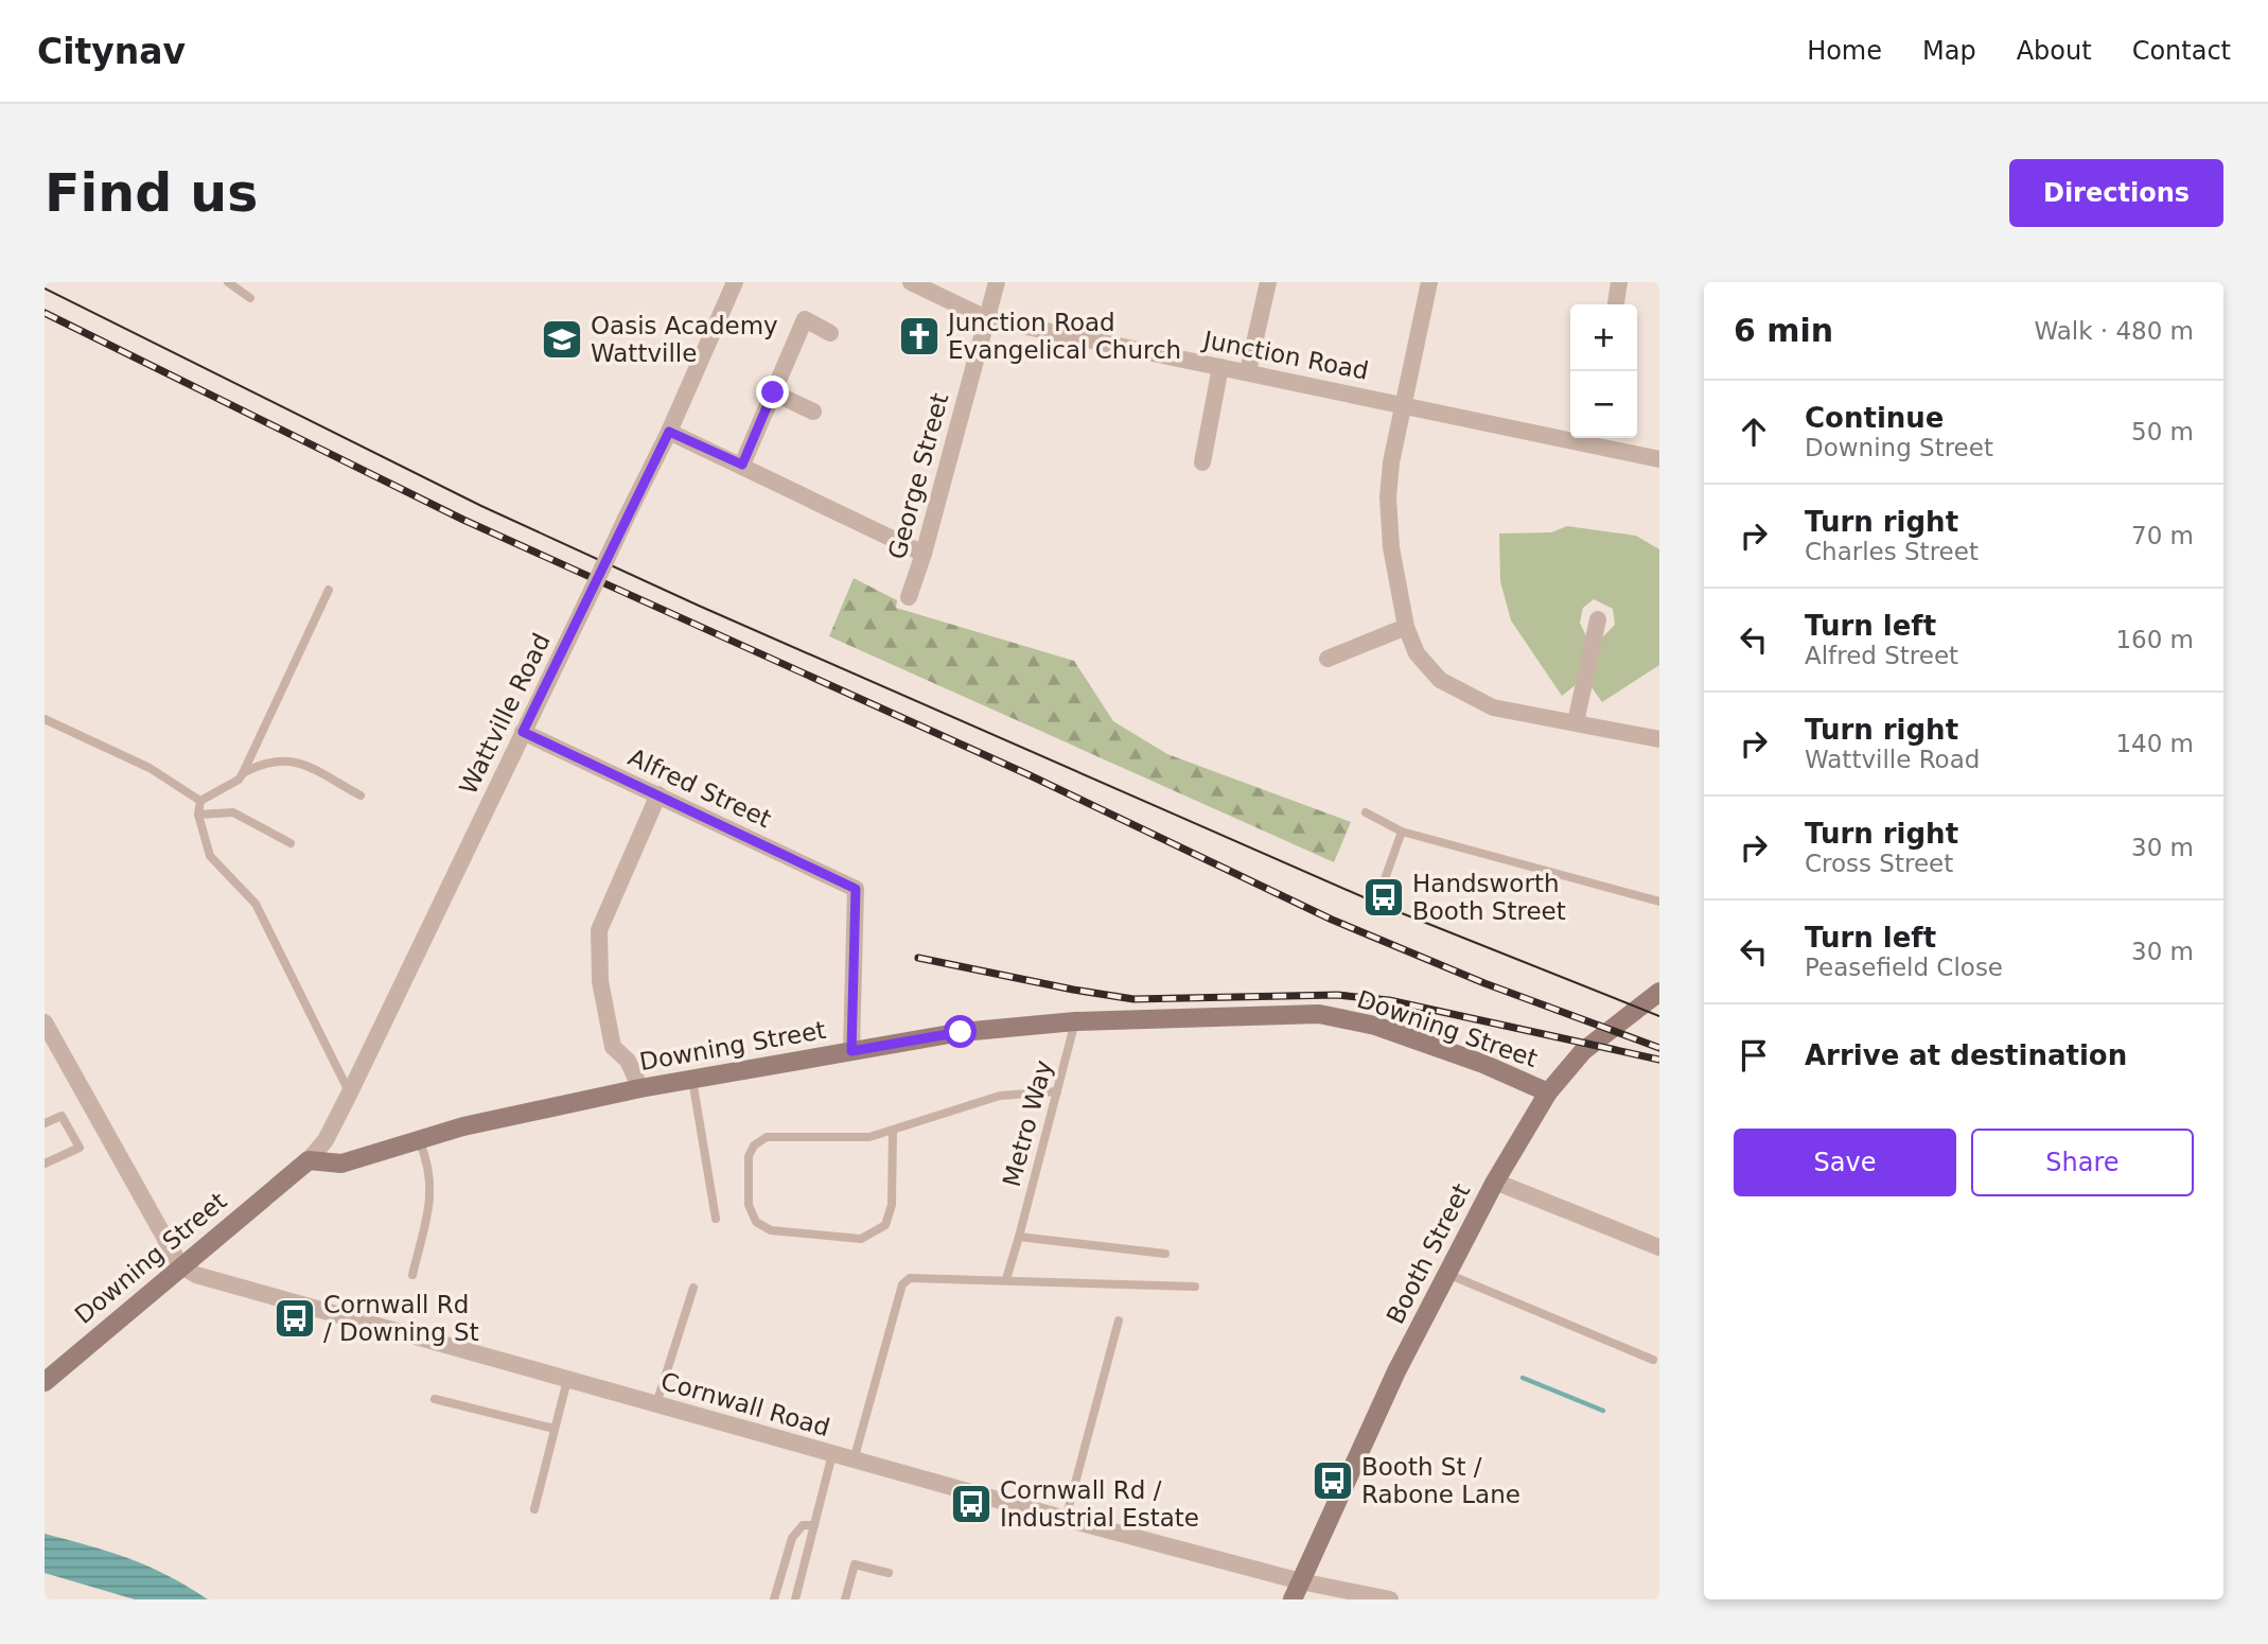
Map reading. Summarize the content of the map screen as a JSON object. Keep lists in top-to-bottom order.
{
  "streets": {
    "street": [
      "Junction Road",
      "George Street",
      "Wattville Road",
      "Alfred Street",
      "Downing Street",
      "Booth Street",
      "Cornwall Road"
    ],
    "lane": ["Metro Way"]
  },
  "crossings": [
    ["Junction Road", "George Street"],
    ["Wattville Road", "Alfred Street"],
    ["Wattville Road", "Downing Street"],
    ["Alfred Street", "Downing Street"],
    ["Downing Street", "Metro Way"],
    ["Downing Street", "Booth Street"],
    ["Downing Street", "Cornwall Road"],
    ["Booth Street", "Cornwall Road"]
  ],
  "places": {
    "church": ["Junction Road Evangelical Church"],
    "school or university": ["Oasis Academy Wattville"],
    "bus stop": [
      "Handsworth Booth Street",
      "Cornwall Rd / Downing St",
      "Booth St / Rabone Lane",
      "Cornwall Rd / Industrial Estate"
    ]
  },
  "page": {
    "header": "Citynav",
    "nav": [
      "Home",
      "Map",
      "About",
      "Contact"
    ],
    "buttons": [
      "Directions",
      ["Save", "Share"]
    ],
    "title": "Find us",
    "heading": ["6 min", "Walk · 480 m"],
    "map_buttons": ["+", "−"],
    "list": [
      ["Continue", "Downing Street", "50 m"],
      ["Turn right", "Charles Street", "70 m"],
      ["Turn left", "Alfred Street", "160 m"],
      ["Turn right", "Wattville Road", "140 m"],
      ["Turn right", "Cross Street", "30 m"],
      ["Turn left", "Peasefield Close", "30 m"],
      "Arrive at destination"
    ]
  }
}
